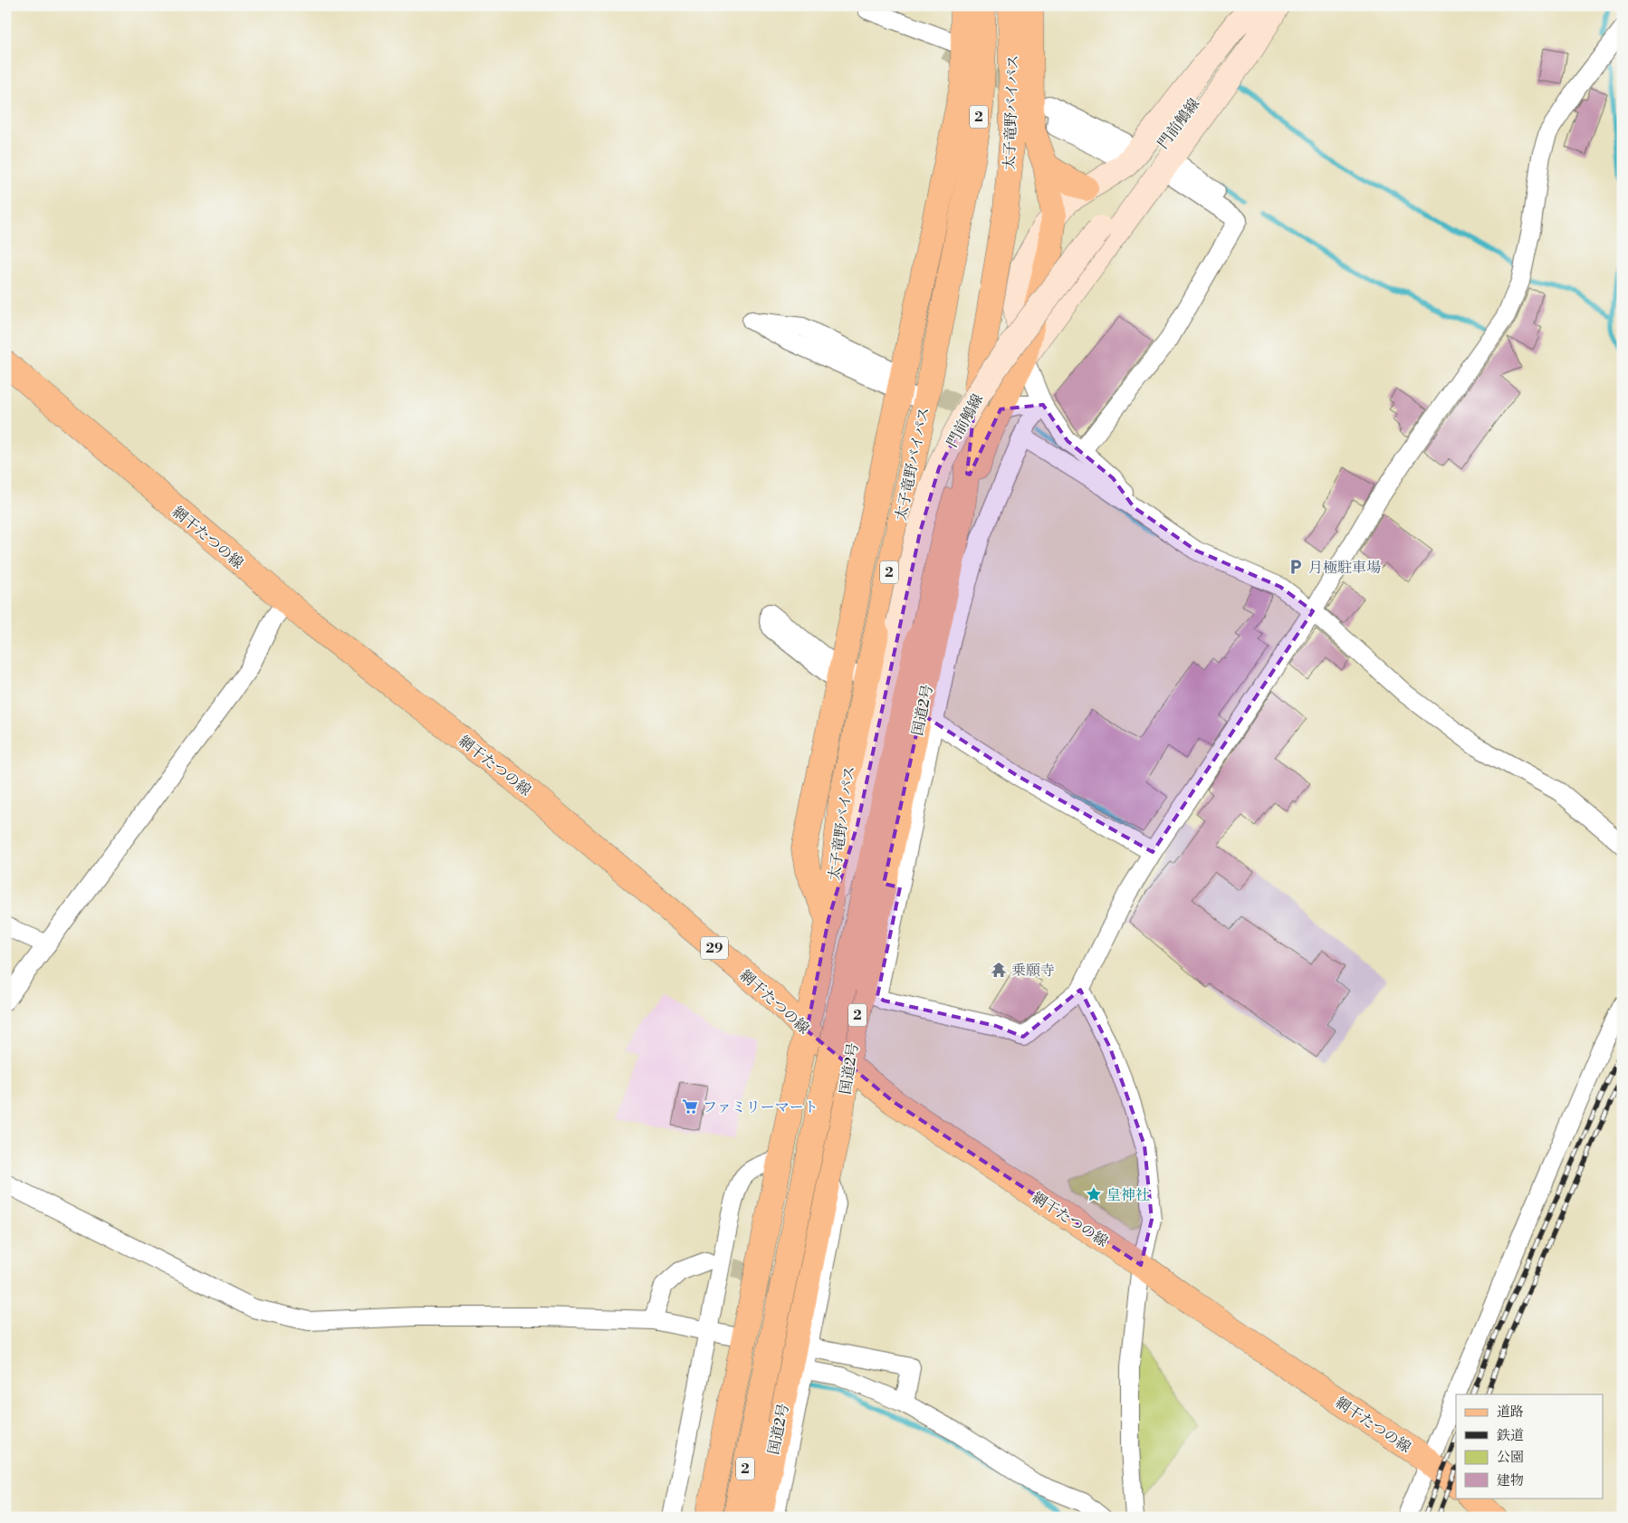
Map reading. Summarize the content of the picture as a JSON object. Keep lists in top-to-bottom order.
{
  "streets": {
    "main road": [
      "太子竜野バイパス",
      "2",
      "門前鵤線",
      "網干たつの線",
      "国道2号",
      "29"
    ]
  },
  "crossings": [
    ["太子竜野バイパス", "2"],
    ["太子竜野バイパス", "門前鵤線"],
    ["太子竜野バイパス", "国道2号"],
    ["2", "門前鵤線"],
    ["2", "網干たつの線"],
    ["網干たつの線", "国道2号"]
  ],
  "places": {
    "parking": ["月極駐車場"],
    "temple": ["乗願寺"],
    "supermarket": ["ファミリーマート"],
    "place": ["皇神社"]
  },
  "legend": [
    "道路",
    "鉄道",
    "公園",
    "建物"
  ]
}
